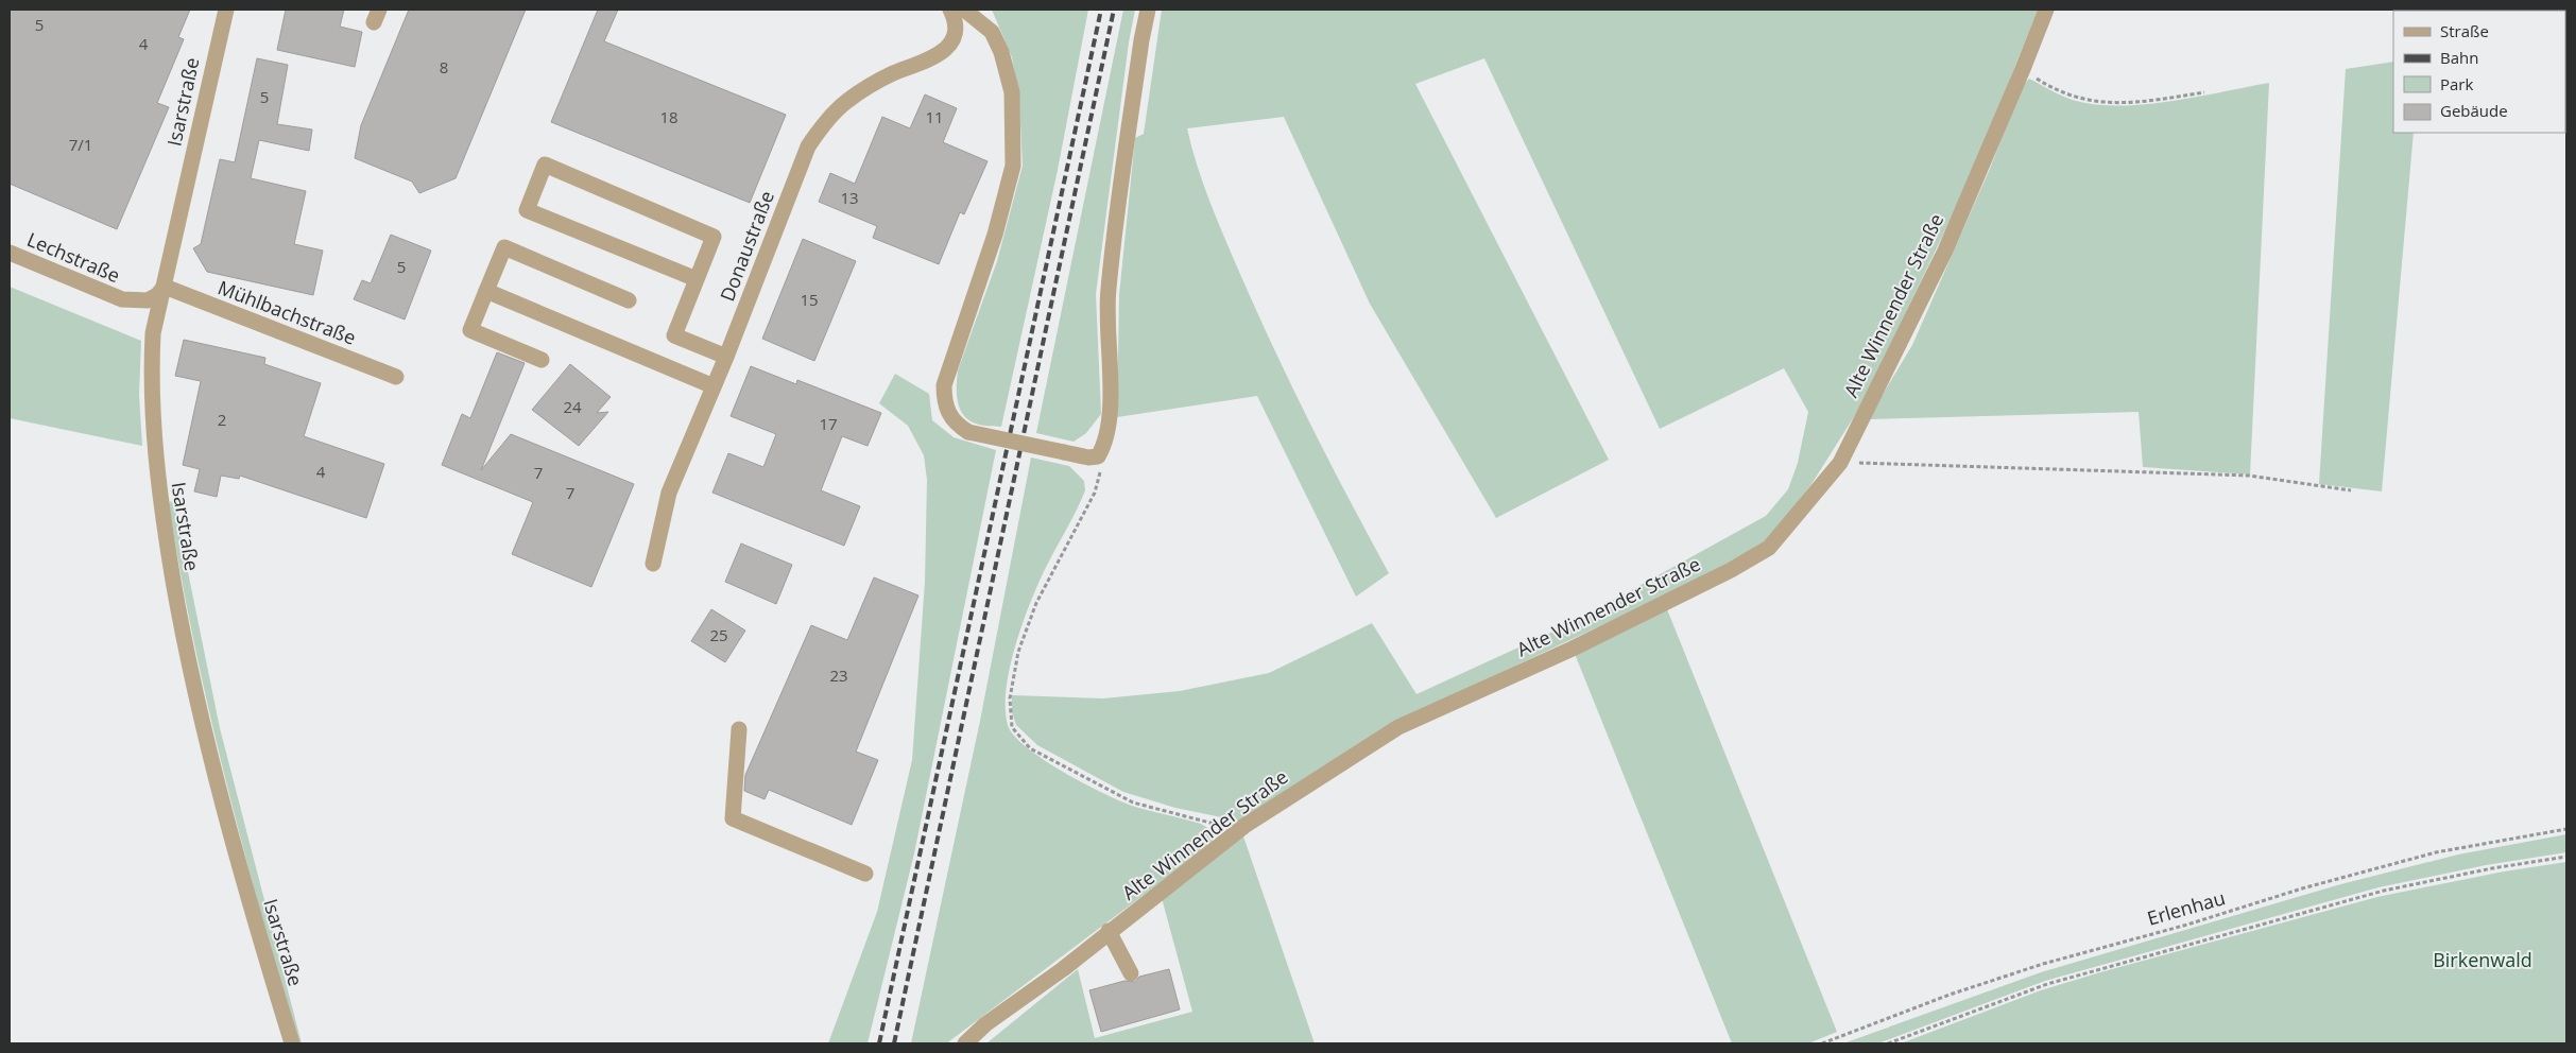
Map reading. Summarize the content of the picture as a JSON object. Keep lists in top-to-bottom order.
{
  "streets": {
    "street": [
      "Isarstraße",
      "Donaustraße",
      "Lechstraße",
      "Alte Winnender Straße",
      "Mühlbachstraße"
    ],
    "path": ["Erlenhau"]
  },
  "crossings": [
    ["Isarstraße", "Lechstraße"],
    ["Isarstraße", "Mühlbachstraße"],
    ["Lechstraße", "Mühlbachstraße"]
  ],
  "parks": ["Birkenwald"],
  "house_numbers": [
    "5",
    "4",
    "8",
    "5",
    "18",
    "11",
    "7/1",
    "13",
    "5",
    "15",
    "24",
    "2",
    "17",
    "4",
    "7",
    "7",
    "25",
    "23"
  ],
  "legend": [
    "Straße",
    "Bahn",
    "Park",
    "Gebäude"
  ]
}
